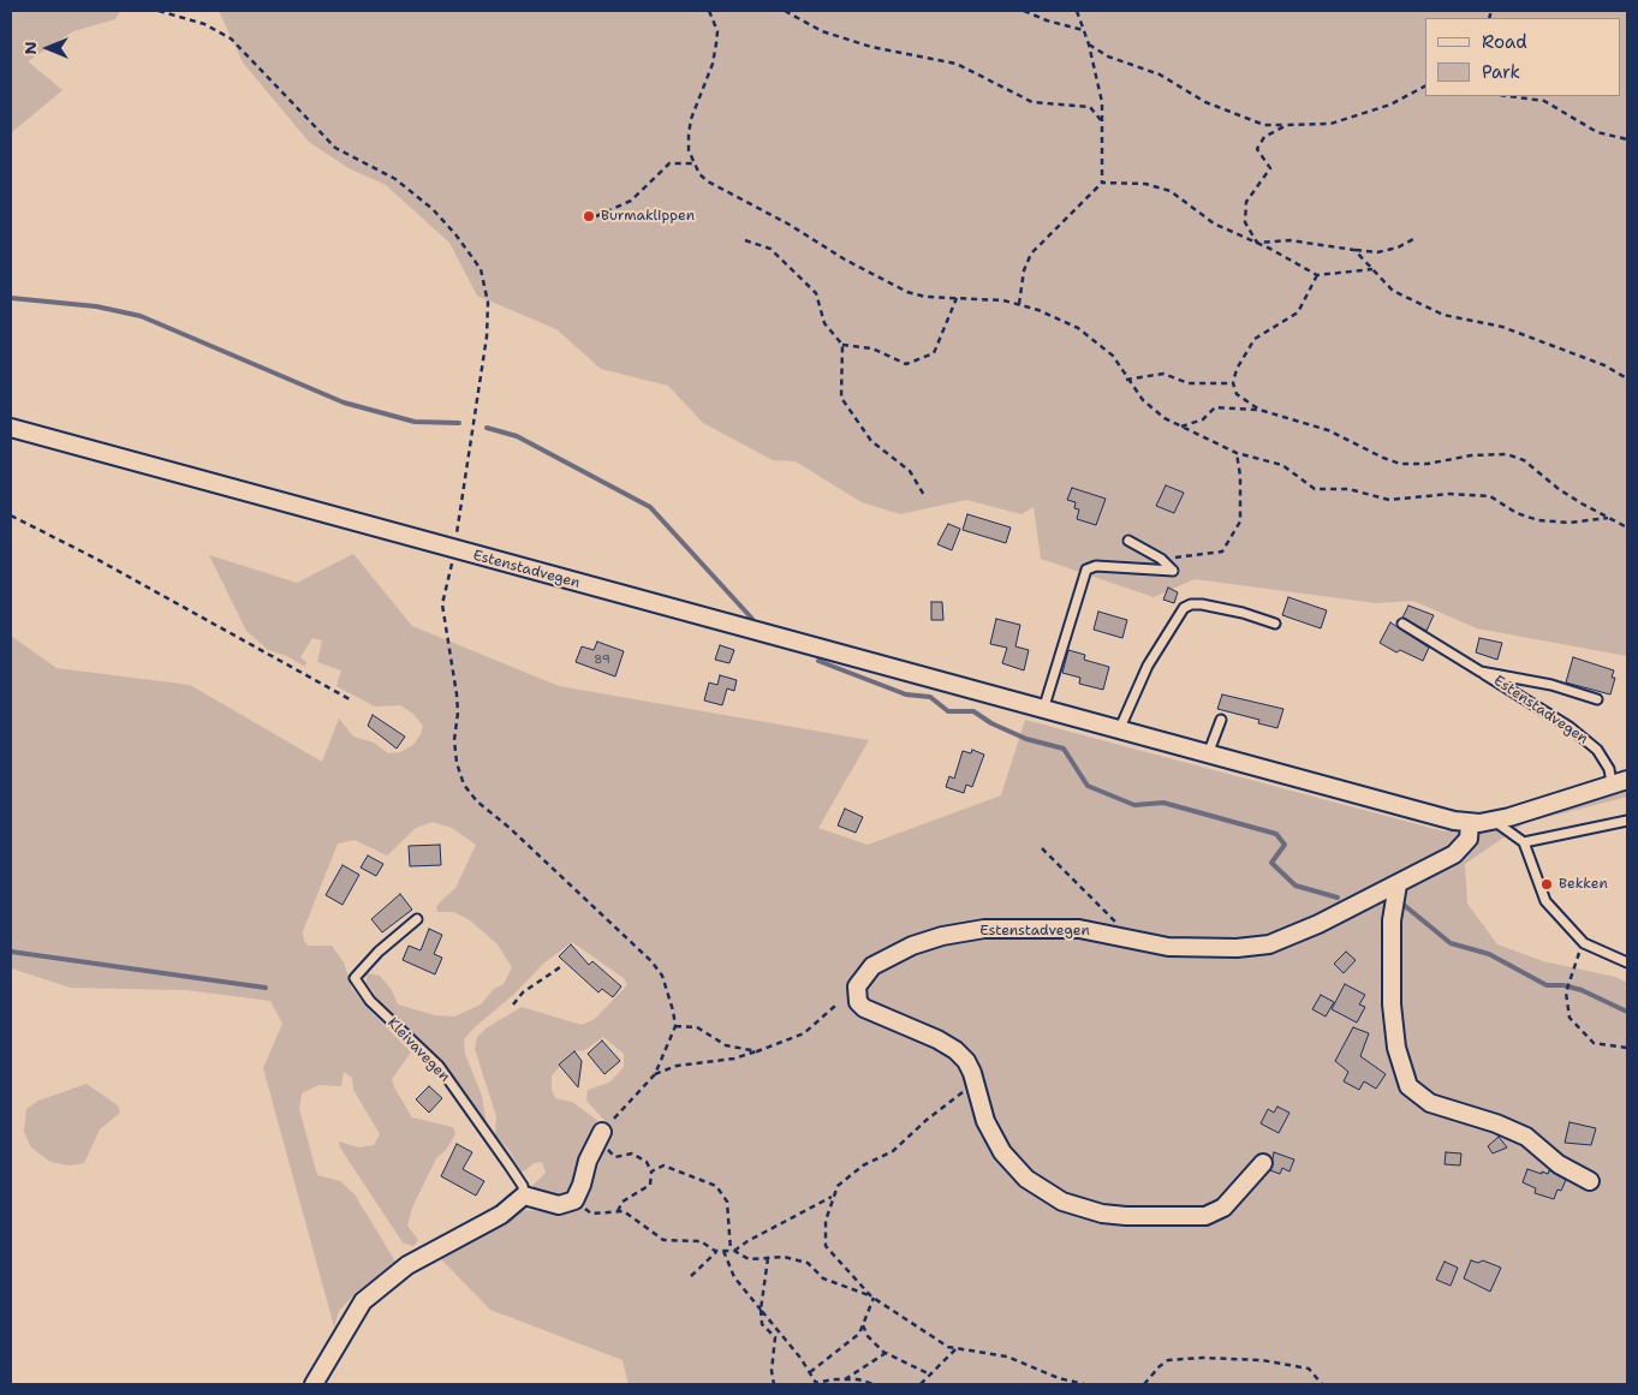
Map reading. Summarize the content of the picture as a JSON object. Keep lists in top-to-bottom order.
{
  "streets": {
    "street": ["Estenstadvegen"],
    "lane": ["Kleivavegen"]
  },
  "places": ["Burmaklippen", "Bekken"],
  "house_numbers": ["89"],
  "legend": ["Road", "Park"],
  "north": "left"
}
